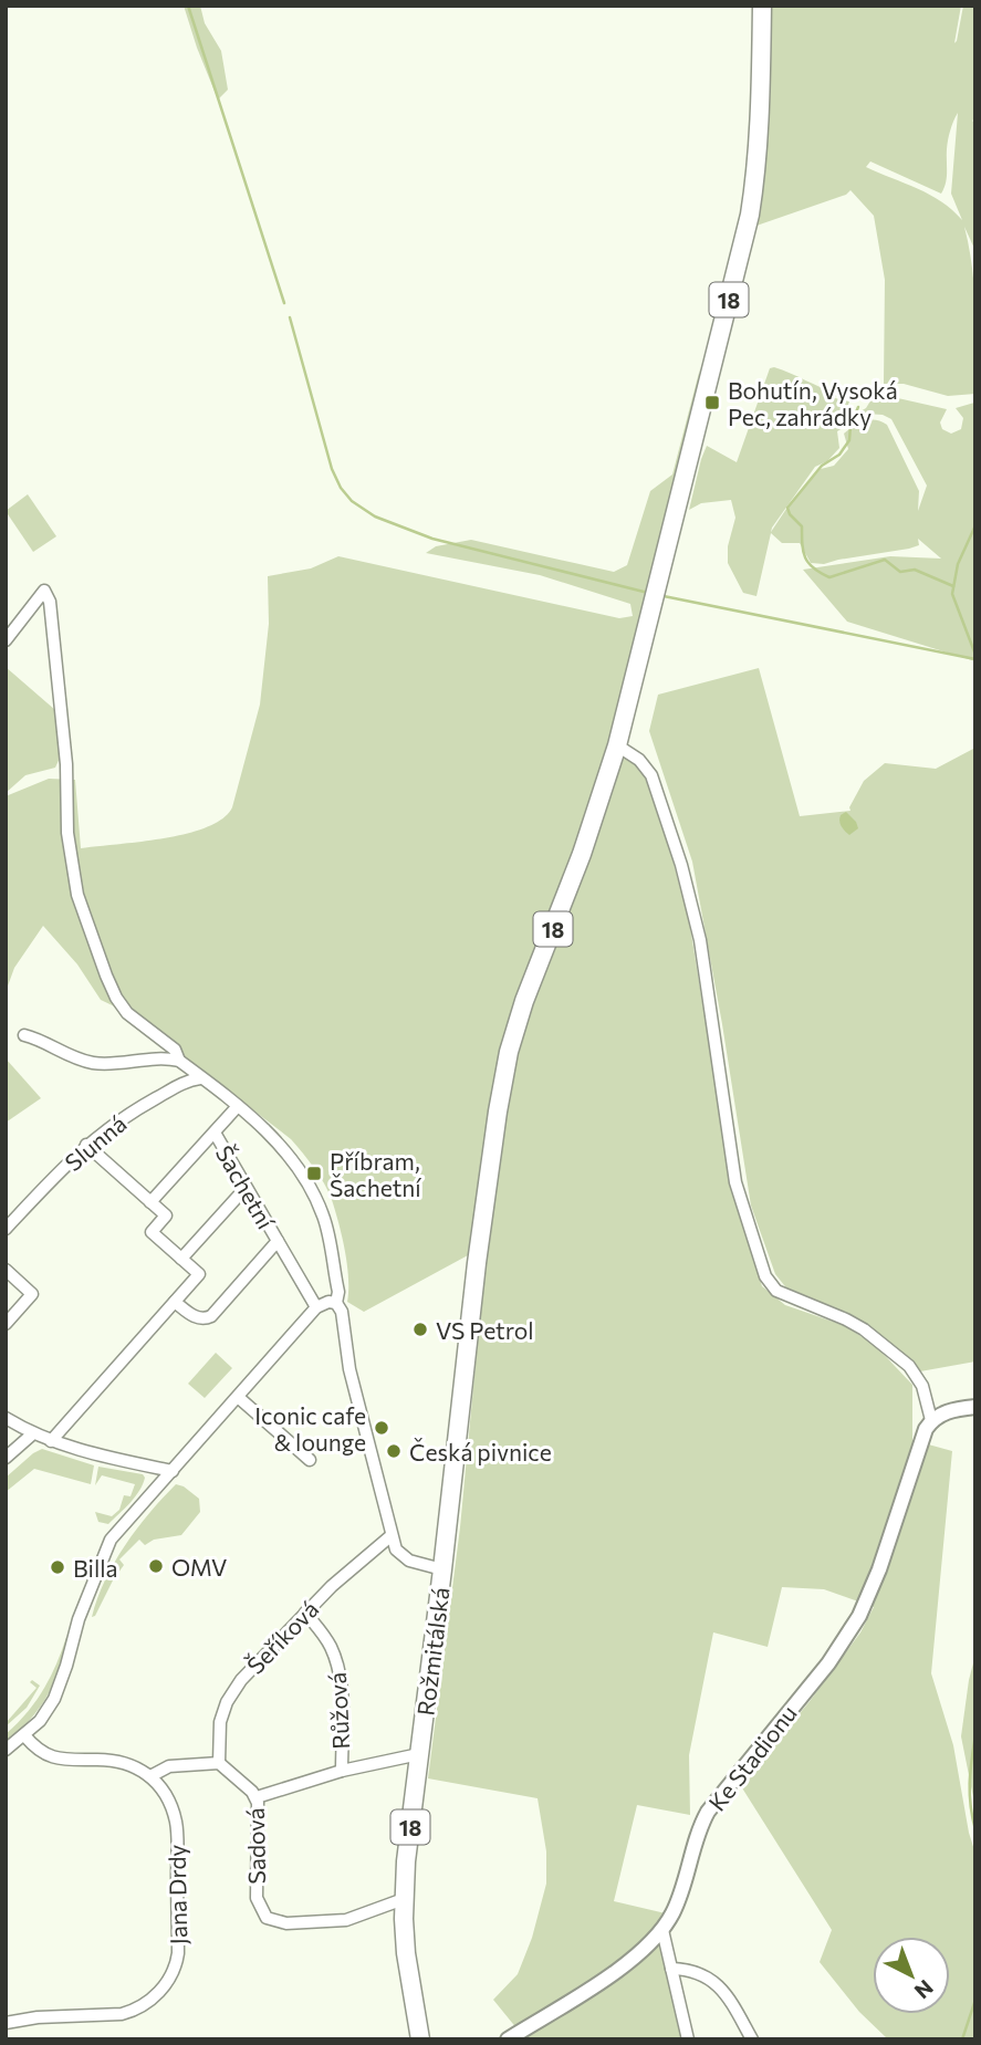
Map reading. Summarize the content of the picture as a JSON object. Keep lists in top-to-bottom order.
{
  "streets": {
    "main road": ["18", "Rožmitálská"],
    "street": [
      "Slunná",
      "Šachetní",
      "Šeříková",
      "Růžová",
      "Ke Stadionu",
      "Sadová",
      "Jana Drdy"
    ]
  },
  "crossings": [
    ["18", "Rožmitálská"],
    ["Slunná", "Šachetní"],
    ["Šachetní", "Šeříková"],
    ["Šeříková", "Růžová"],
    ["Šeříková", "Sadová"],
    ["Rožmitálská", "Sadová"]
  ],
  "places": {
    "transit": ["Bohutín, Vysoká Pec, zahrádky", "Příbram, Šachetní"],
    "other": [
      "VS Petrol",
      "Iconic cafe & lounge",
      "Česká pivnice",
      "OMV",
      "Billa"
    ]
  },
  "north": "bottom right"
}
